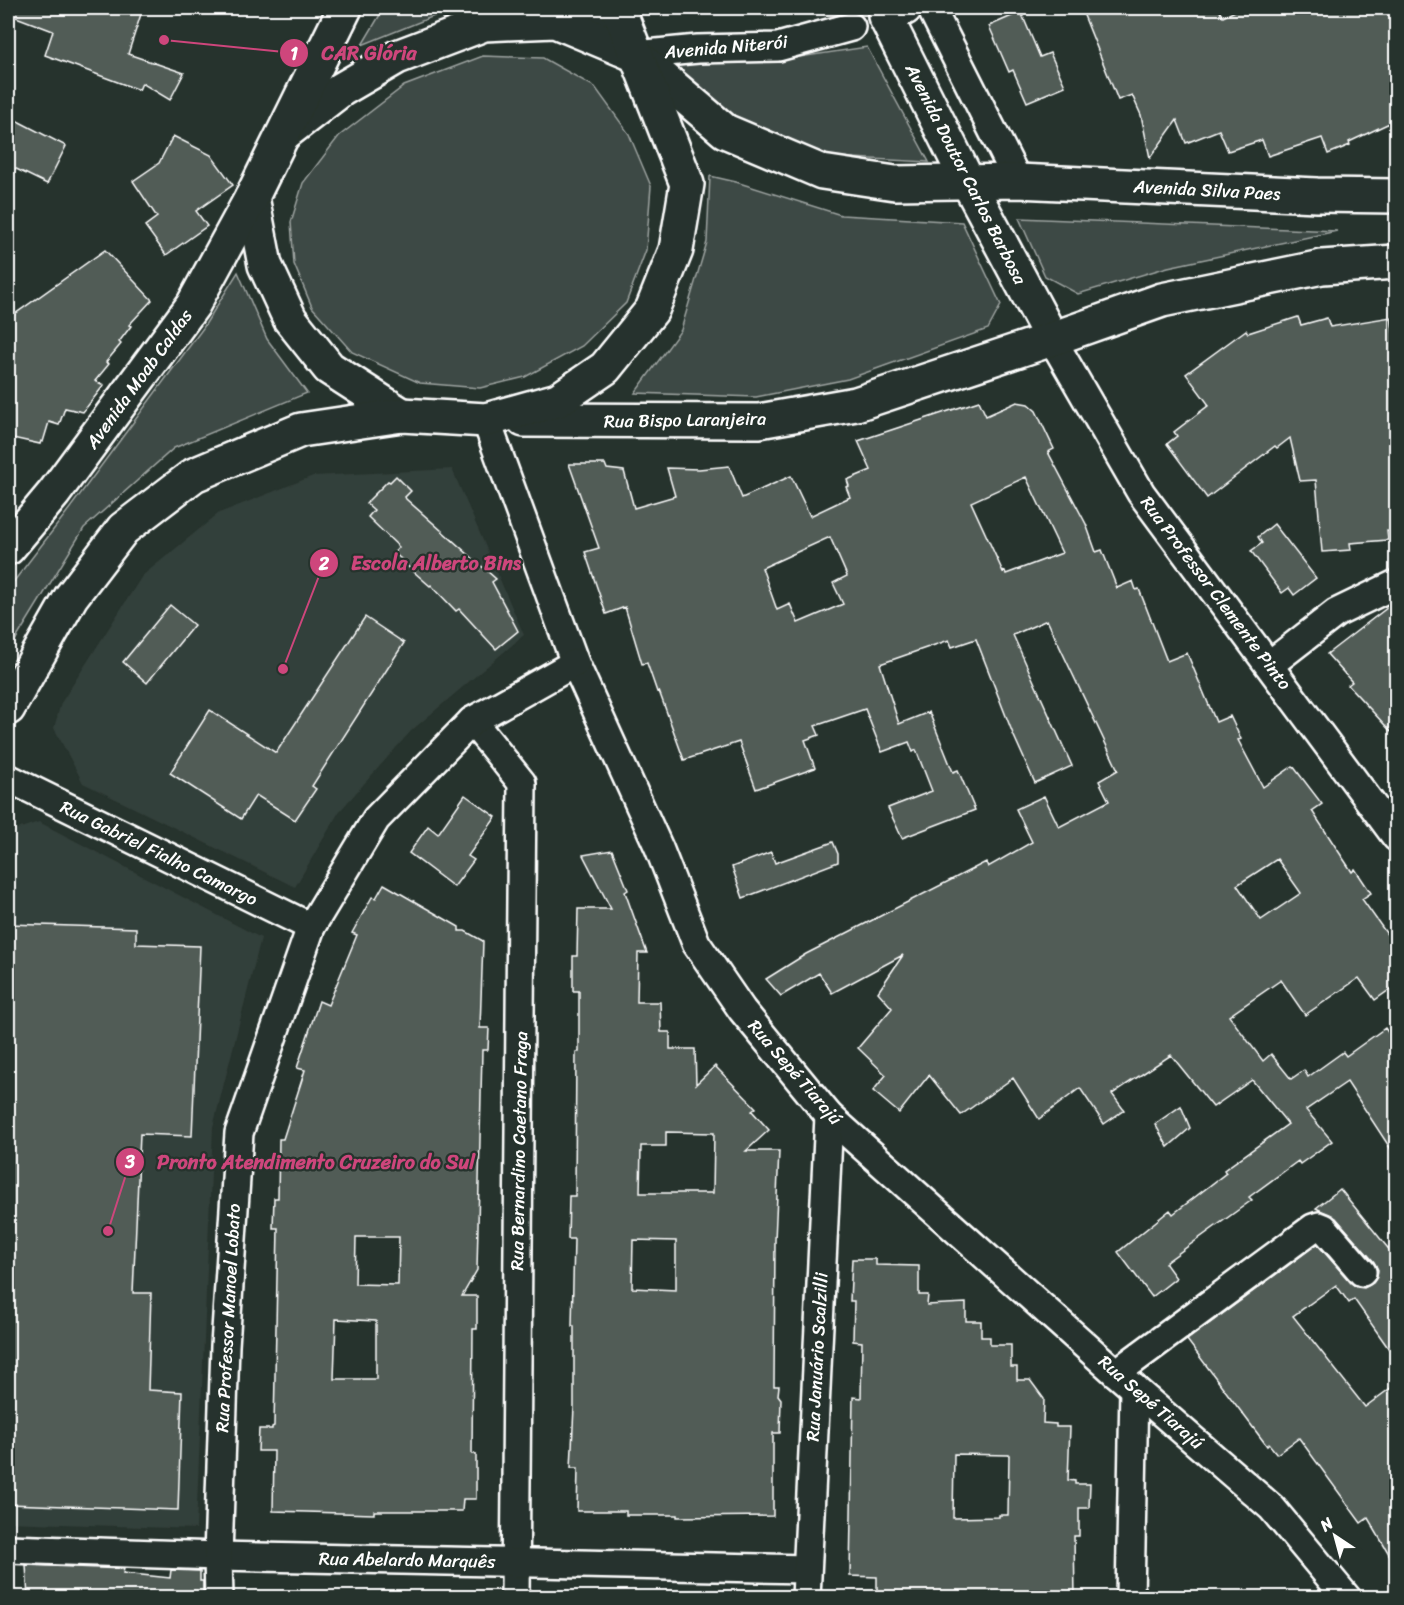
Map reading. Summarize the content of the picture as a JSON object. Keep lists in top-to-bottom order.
{
  "streets": {
    "main road": [
      "Avenida Doutor Carlos Barbosa",
      "Avenida Silva Paes",
      "Avenida Moab Caldas",
      "Rua Bispo Laranjeira"
    ],
    "street": [
      "Avenida Niterói",
      "Rua Professor Clemente Pinto",
      "Rua Gabriel Fialho Camargo",
      "Rua Sepé Tiarajú",
      "Rua Bernardino Caetano Fraga",
      "Rua Professor Manoel Lobato",
      "Rua Januário Scalzilli",
      "Rua Abelardo Marquês"
    ]
  },
  "crossings": [
    ["Avenida Niterói", "Avenida Silva Paes"],
    ["Avenida Niterói", "Avenida Moab Caldas"],
    ["Avenida Doutor Carlos Barbosa", "Avenida Silva Paes"],
    ["Avenida Doutor Carlos Barbosa", "Rua Bispo Laranjeira"],
    ["Avenida Doutor Carlos Barbosa", "Rua Professor Clemente Pinto"],
    ["Avenida Silva Paes", "Avenida Moab Caldas"],
    ["Rua Bispo Laranjeira", "Rua Professor Clemente Pinto"],
    ["Rua Bispo Laranjeira", "Rua Sepé Tiarajú"],
    ["Rua Gabriel Fialho Camargo", "Rua Professor Manoel Lobato"],
    ["Rua Sepé Tiarajú", "Rua Professor Manoel Lobato"],
    ["Rua Sepé Tiarajú", "Rua Januário Scalzilli"],
    ["Rua Bernardino Caetano Fraga", "Rua Professor Manoel Lobato"],
    ["Rua Bernardino Caetano Fraga", "Rua Abelardo Marquês"],
    ["Rua Professor Manoel Lobato", "Rua Abelardo Marquês"],
    ["Rua Januário Scalzilli", "Rua Abelardo Marquês"]
  ],
  "places": ["CAR Glória", "Escola Alberto Bins", "Pronto Atendimento Cruzeiro do Sul"],
  "north": "top left"
}
